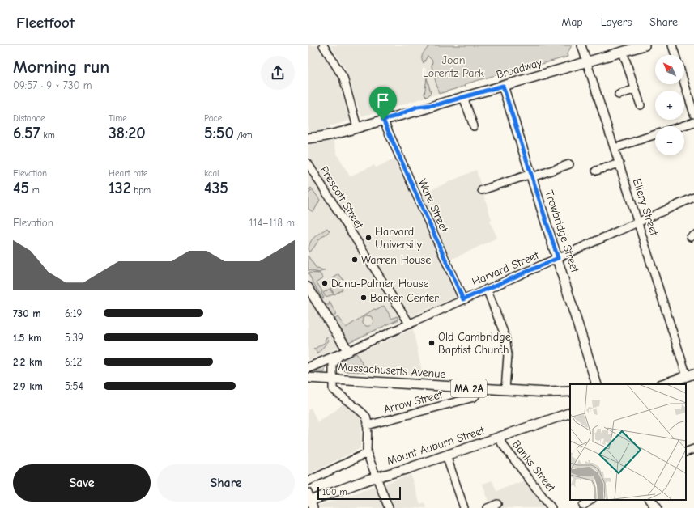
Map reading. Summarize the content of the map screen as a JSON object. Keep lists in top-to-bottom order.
{
  "streets": {
    "main road": [
      "Broadway",
      "Trowbridge Street",
      "Harvard Street",
      "Massachusetts Avenue",
      "MA 2A",
      "Mount Auburn Street"
    ],
    "street": [
      "Prescott Street",
      "Ware Street",
      "Ellery Street",
      "Arrow Street",
      "Banks Street"
    ]
  },
  "crossings": [
    ["Broadway", "Ware Street"],
    ["Broadway", "Ellery Street"],
    ["Broadway", "Trowbridge Street"],
    ["Prescott Street", "Harvard Street"],
    ["Ware Street", "Harvard Street"],
    ["Ellery Street", "Harvard Street"],
    ["Trowbridge Street", "Harvard Street"],
    ["Harvard Street", "Massachusetts Avenue"],
    ["Massachusetts Avenue", "Arrow Street"],
    ["Mount Auburn Street", "Banks Street"]
  ],
  "parks": ["Joan Lorentz Park"],
  "places": [
    "Harvard University",
    "Warren House",
    "Dana-Palmer House",
    "Barker Center",
    "Old Cambridge Baptist Church"
  ],
  "scale_bar": "100 m",
  "north": "top left",
  "page": {
    "header": "Fleetfoot",
    "nav": ["Map", "Layers", "Share"],
    "heading": ["Morning run", "09:57 · 9 × 730 m"],
    "map_buttons": ["+", "−"],
    "stats": [
      ["Distance", "6.57 km"],
      ["Time", "38:20"],
      ["Pace", "5:50 /km"],
      ["Elevation", "45 m"],
      ["Heart rate", "132 bpm"],
      ["kcal", "435"]
    ],
    "chart": ["Elevation", "114–118 m"],
    "list": [
      {
        "name": "730 m",
        "note": "6:19"
      },
      {
        "name": "1.5 km",
        "note": "5:39"
      },
      {
        "name": "2.2 km",
        "note": "6:12"
      },
      {
        "name": "2.9 km",
        "note": "5:54"
      }
    ],
    "buttons": ["Save", "Share"],
    "scale": "100 m"
  }
}
